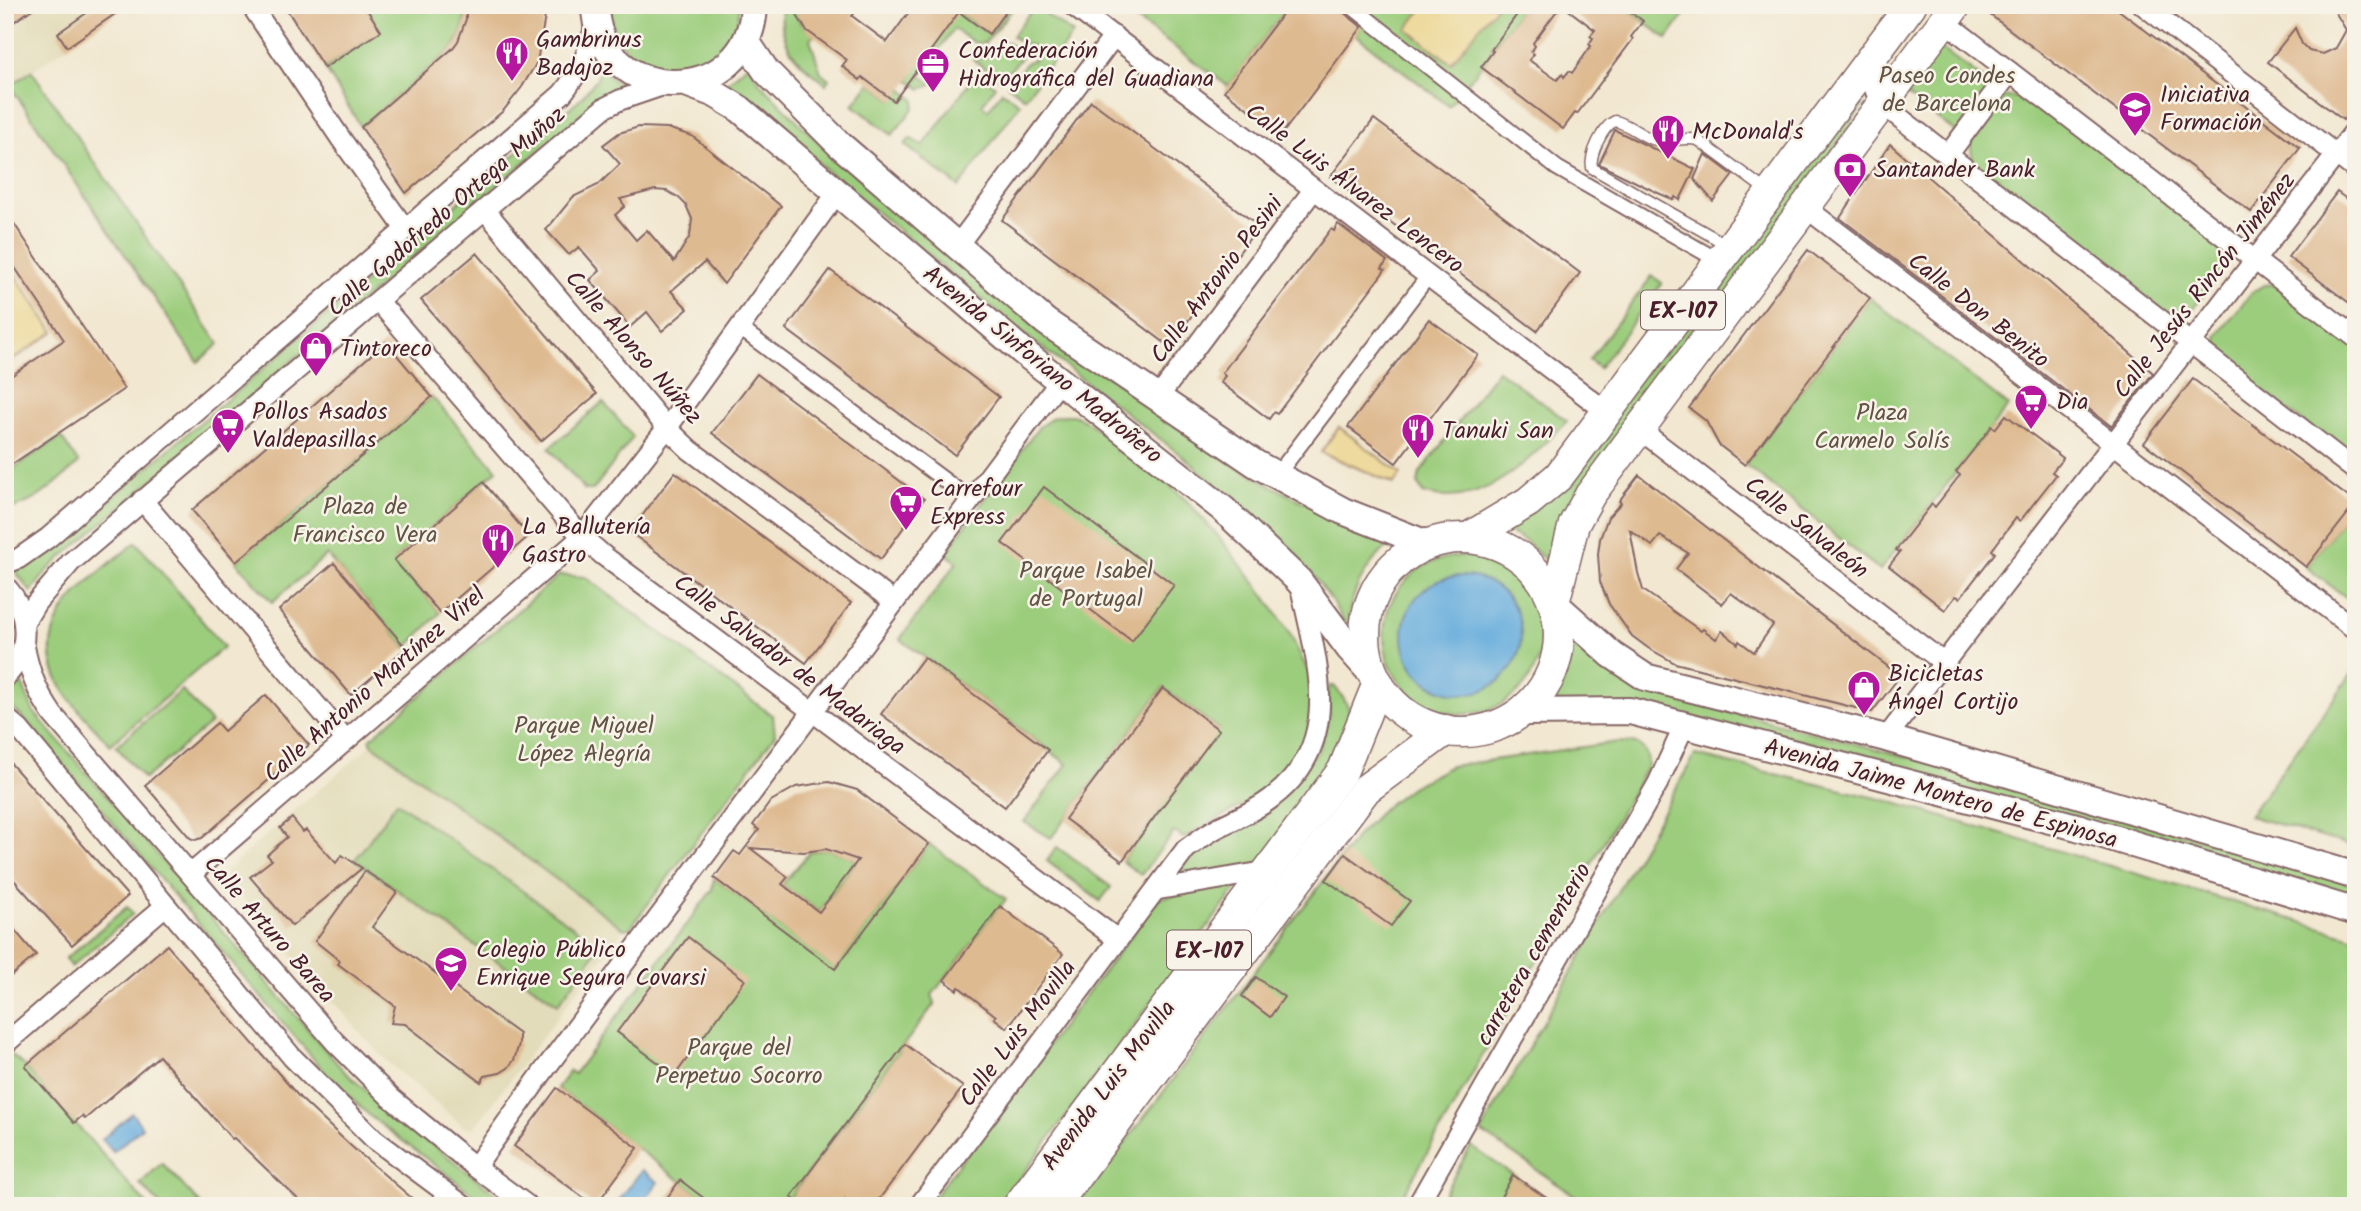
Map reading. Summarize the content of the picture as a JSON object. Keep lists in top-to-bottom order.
{
  "streets": {
    "main road": [
      "EX-107",
      "Avenida Sinforiano Madroñero",
      "Avenida Jaime Montero de Espinosa",
      "Avenida Luis Movilla"
    ],
    "street": [
      "Calle Luis Álvarez Lencero",
      "Calle Godofredo Ortega Muñoz",
      "Calle Antonio Pesini",
      "Calle Jesús Rincón Jiménez",
      "Calle Don Benito",
      "Calle Alonso Núñez",
      "Calle Salvaleón",
      "Calle Salvador de Madariaga",
      "Calle Antonio Martínez Virel",
      "Calle Arturo Barea",
      "carretera cementerio",
      "Calle Luis Movilla"
    ]
  },
  "crossings": [
    ["Calle Luis Álvarez Lencero", "Calle Antonio Pesini"],
    ["Calle Luis Álvarez Lencero", "EX-107"],
    ["Calle Godofredo Ortega Muñoz", "Calle Alonso Núñez"],
    ["Calle Godofredo Ortega Muñoz", "Avenida Sinforiano Madroñero"],
    ["Calle Godofredo Ortega Muñoz", "Calle Salvador de Madariaga"],
    ["Calle Godofredo Ortega Muñoz", "Calle Arturo Barea"],
    ["Calle Antonio Pesini", "Avenida Sinforiano Madroñero"],
    ["Calle Jesús Rincón Jiménez", "Calle Don Benito"],
    ["Calle Jesús Rincón Jiménez", "Calle Salvaleón"],
    ["Calle Jesús Rincón Jiménez", "Avenida Jaime Montero de Espinosa"],
    ["EX-107", "Calle Don Benito"],
    ["EX-107", "Avenida Sinforiano Madroñero"],
    ["EX-107", "Calle Salvaleón"],
    ["EX-107", "Avenida Jaime Montero de Espinosa"],
    ["EX-107", "Avenida Luis Movilla"],
    ["Calle Alonso Núñez", "Calle Antonio Martínez Virel"],
    ["Avenida Sinforiano Madroñero", "Calle Antonio Martínez Virel"],
    ["Avenida Sinforiano Madroñero", "Avenida Jaime Montero de Espinosa"],
    ["Avenida Sinforiano Madroñero", "Calle Luis Movilla"],
    ["Avenida Sinforiano Madroñero", "Avenida Luis Movilla"],
    ["Calle Salvador de Madariaga", "Calle Antonio Martínez Virel"],
    ["Calle Salvador de Madariaga", "Calle Luis Movilla"],
    ["Calle Antonio Martínez Virel", "Calle Arturo Barea"],
    ["Avenida Jaime Montero de Espinosa", "carretera cementerio"],
    ["Avenida Jaime Montero de Espinosa", "Avenida Luis Movilla"]
  ],
  "parks": [
    "Paseo Condes de Barcelona",
    "Plaza Carmelo Solís",
    "Plaza de Francisco Vera",
    "Parque Isabel de Portugal",
    "Parque Miguel López Alegría",
    "Parque del Perpetuo Socorro"
  ],
  "places": {
    "restaurant": [
      "Gambrinus Badajoz",
      "McDonald's",
      "Tanuki San",
      "La Ballutería Gastro"
    ],
    "office": ["Confederación Hidrográfica del Guadiana"],
    "school or university": ["Iniciativa Formación", "Colegio Público Enrique Segura Covarsi"],
    "bank": ["Santander Bank"],
    "shop": ["Tintoreco", "Bicicletas Ángel Cortijo"],
    "supermarket": ["Dia", "Pollos Asados Valdepasillas", "Carrefour Express"]
  }
}
